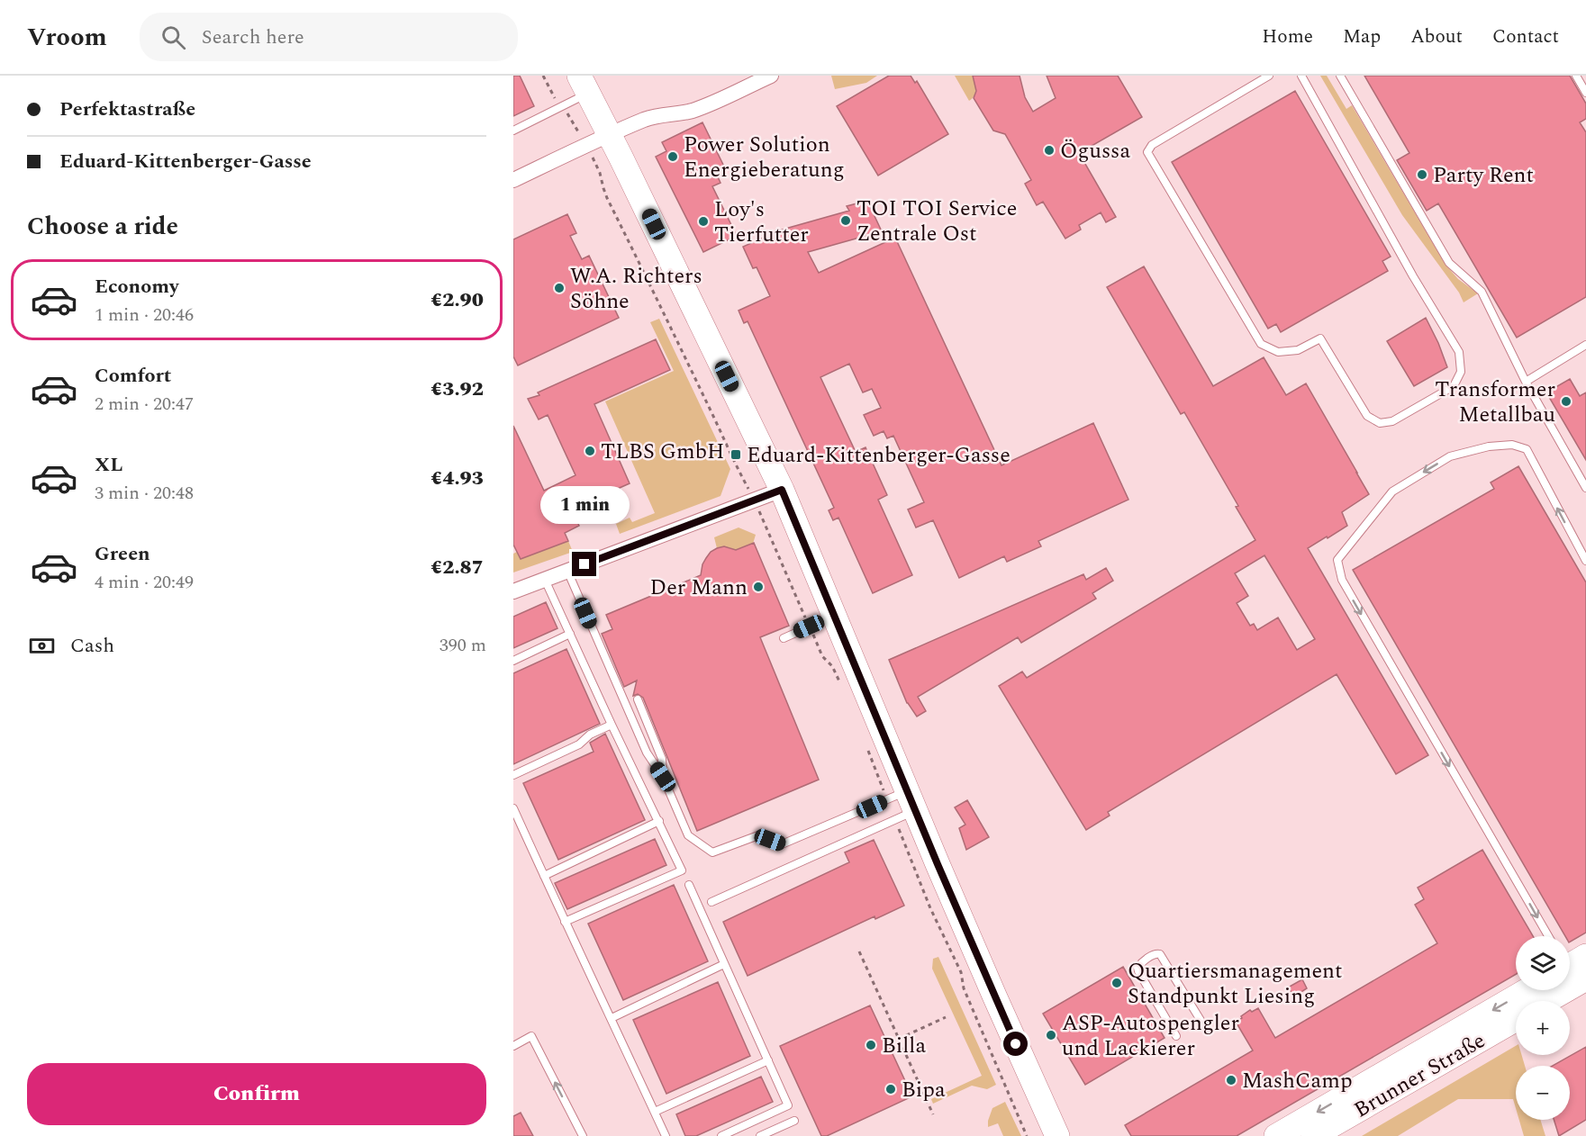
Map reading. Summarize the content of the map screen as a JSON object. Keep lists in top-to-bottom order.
{
  "streets": {
    "main road": ["Brunner Straße"]
  },
  "places": {
    "other": [
      "Ögussa",
      "Power Solution Energieberatung",
      "Party Rent",
      "TOI TOI Service Zentrale Ost",
      "Loy's Tierfutter",
      "W.A. Richters Söhne",
      "Transformer Metallbau",
      "TLBS GmbH",
      "Der Mann",
      "Quartiersmanagement Standpunkt Liesing",
      "ASP-Autospengler und Lackierer",
      "Billa",
      "MashCamp",
      "Bipa"
    ],
    "transit": ["Eduard-Kittenberger-Gasse"]
  },
  "page": {
    "header": "Vroom",
    "search": "Search here",
    "nav": [
      "Home",
      "Map",
      "About",
      "Contact"
    ],
    "banner": ["Perfektastraße", "Eduard-Kittenberger-Gasse"],
    "heading": "Choose a ride",
    "list": [
      {
        "name": "Economy",
        "note": "1 min · 20:46",
        "value": "€2.90"
      },
      {
        "name": "Comfort",
        "note": "2 min · 20:47",
        "value": "€3.92"
      },
      {
        "name": "XL",
        "note": "3 min · 20:48",
        "value": "€4.93"
      },
      {
        "name": "Green",
        "note": "4 min · 20:49",
        "value": "€2.87"
      }
    ],
    "bubble": "1 min",
    "pay": ["Cash", "390 m"],
    "map_buttons": ["+", "−"],
    "buttons": "Confirm"
  }
}
